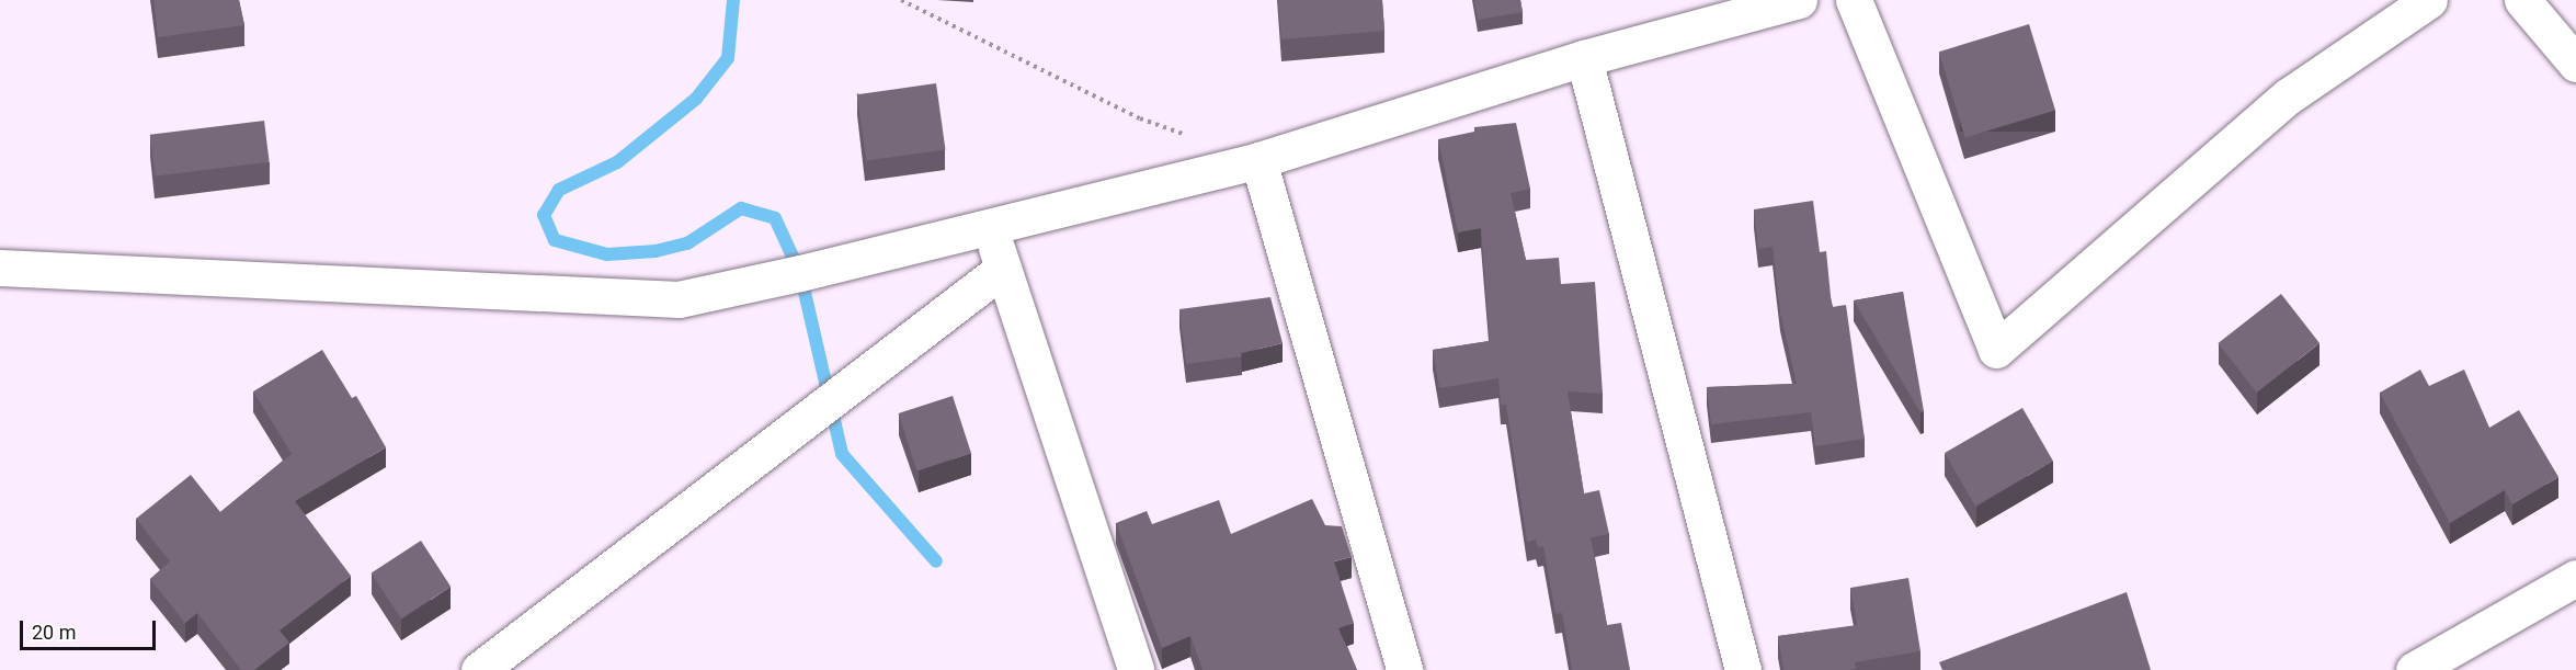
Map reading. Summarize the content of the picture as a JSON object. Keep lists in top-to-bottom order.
{
  "scale_bar": "20 m"
}
